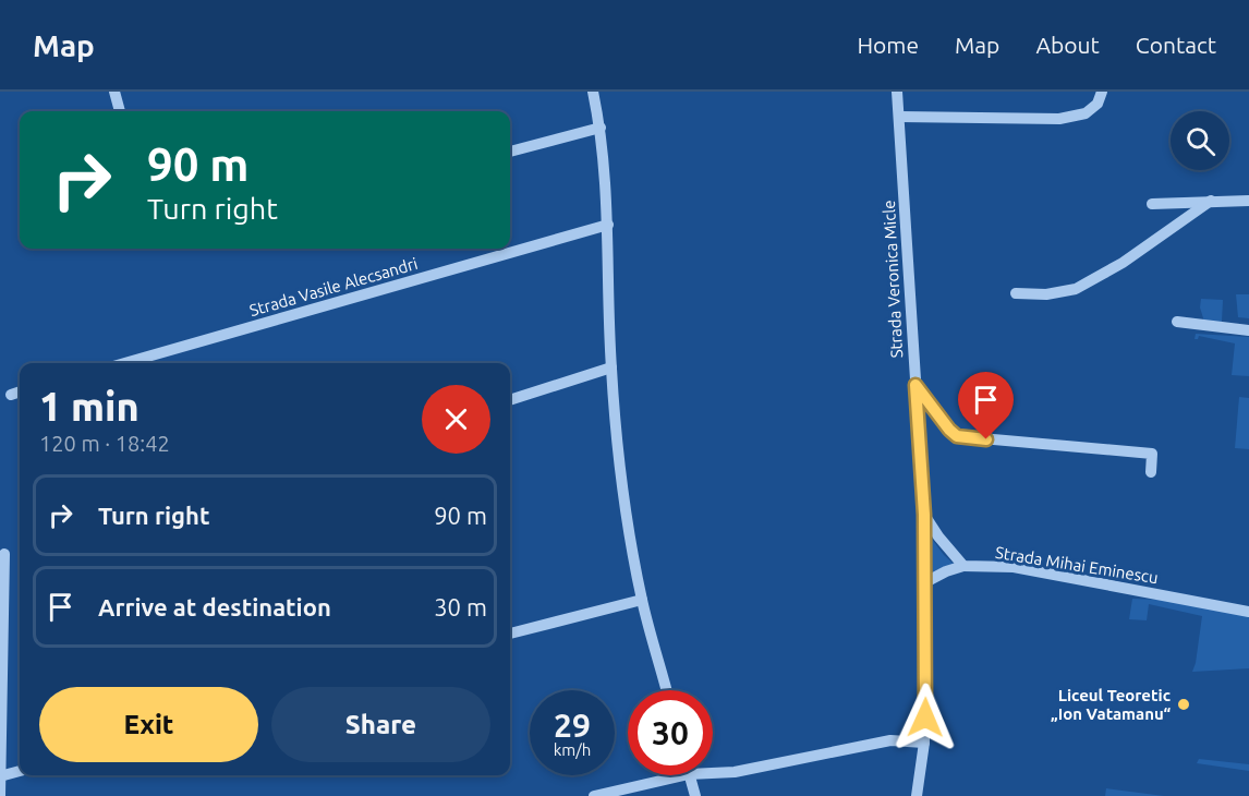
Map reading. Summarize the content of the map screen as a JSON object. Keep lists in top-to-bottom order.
{
  "streets": {
    "street": ["Strada Veronica Micle", "Strada Vasile Alecsandri", "Strada Mihai Eminescu"]
  },
  "places": ["Liceul Teoretic „Ion Vatamanu“"],
  "page": {
    "header": "Map",
    "nav": [
      "Home",
      "Map",
      "About",
      "Contact"
    ],
    "turn": ["90 m", "Turn right"],
    "heading": ["1 min", "120 m · 18:42"],
    "list": [
      {
        "name": "Turn right",
        "value": "90 m"
      },
      {
        "name": "Arrive at destination",
        "value": "30 m"
      }
    ],
    "buttons": ["Exit", "Share"],
    "speed": "29 km/h",
    "limit": "30"
  }
}
